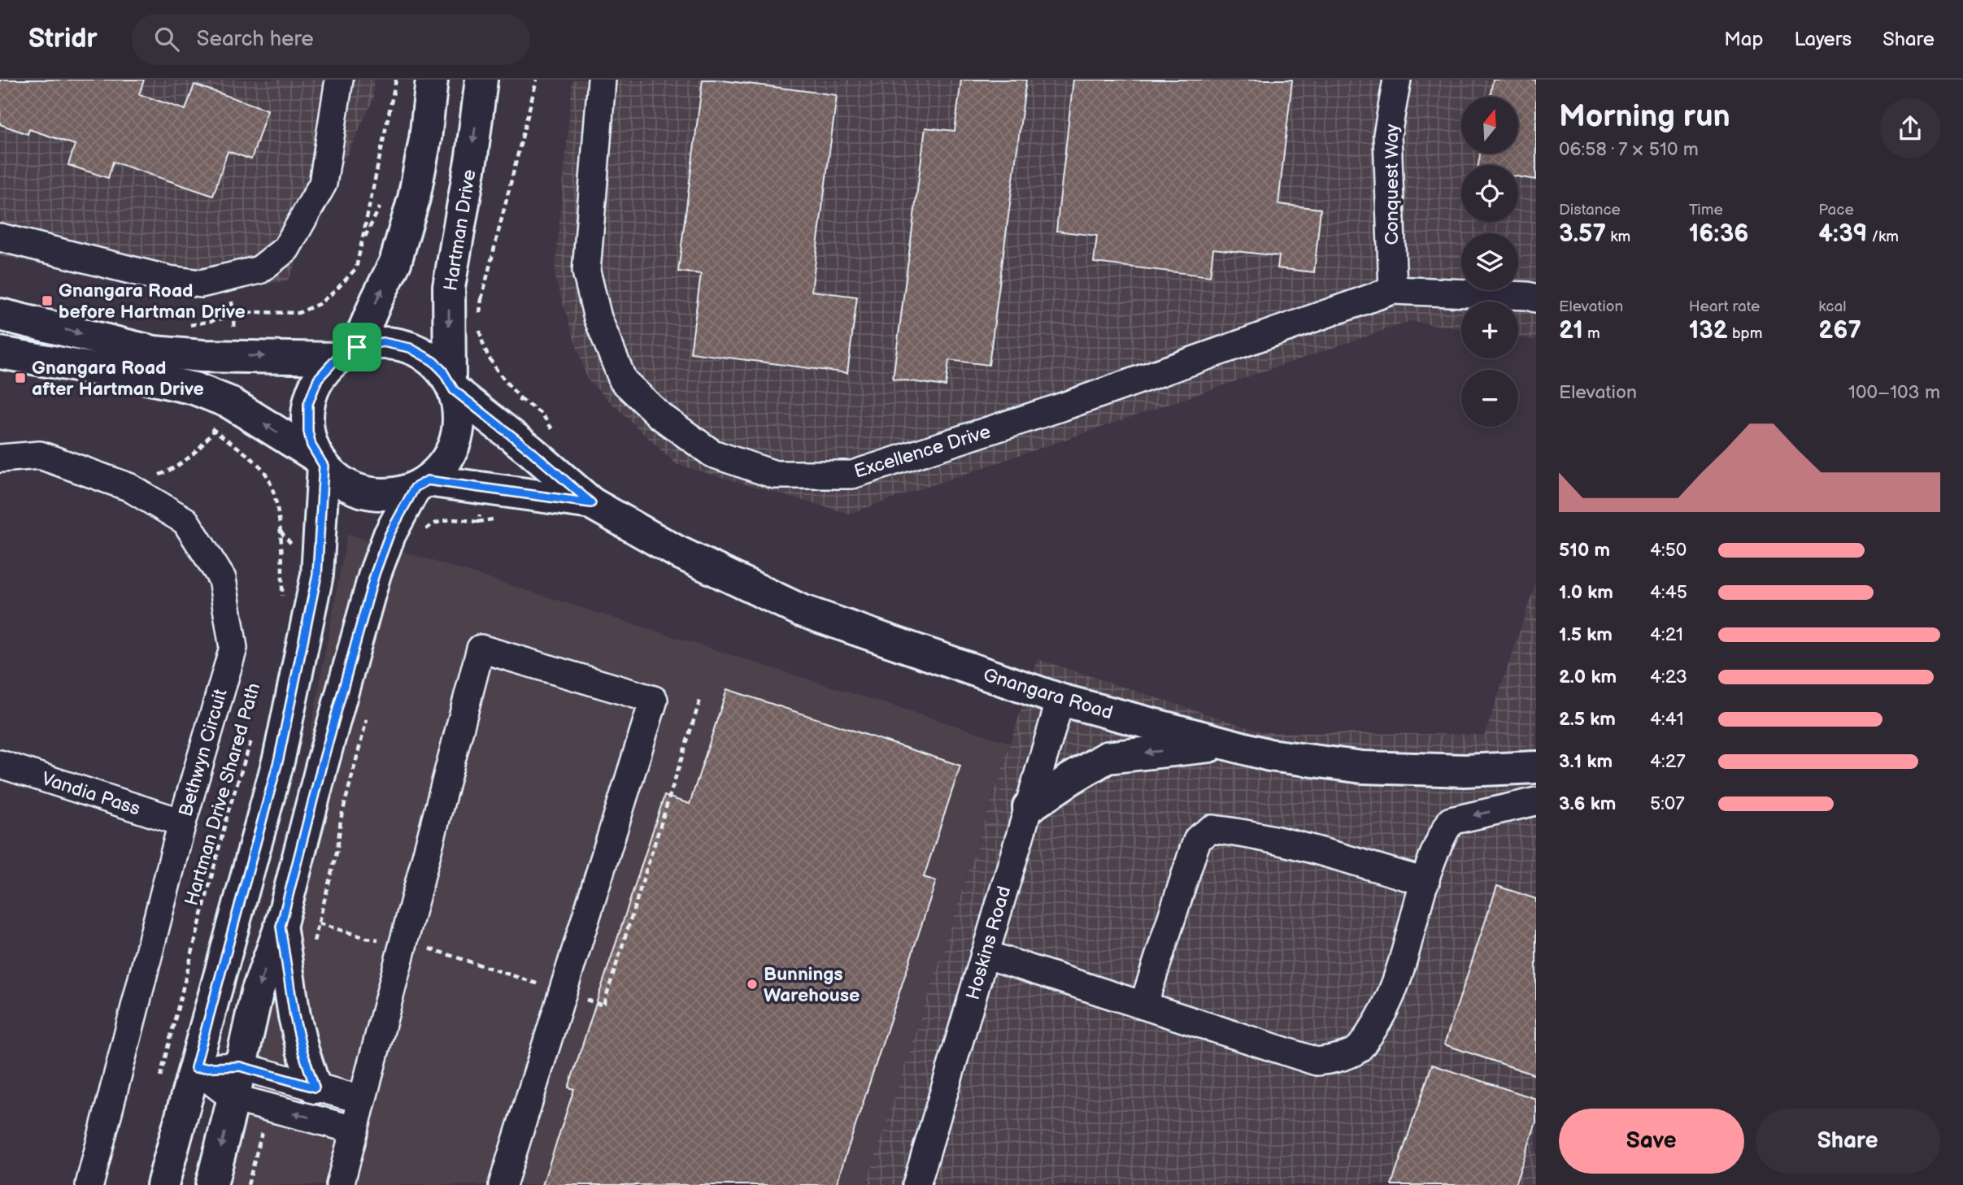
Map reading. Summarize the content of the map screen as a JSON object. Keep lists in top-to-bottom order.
{
  "streets": {
    "main road": ["Hartman Drive", "Gnangara Road"],
    "street": [
      "Conquest Way",
      "Excellence Drive",
      "Bethwyn Circuit",
      "Vandia Pass",
      "Hoskins Road"
    ],
    "path": ["Hartman Drive Shared Path"]
  },
  "crossings": [
    ["Conquest Way", "Excellence Drive"],
    ["Hartman Drive", "Gnangara Road"],
    ["Gnangara Road", "Hoskins Road"],
    ["Bethwyn Circuit", "Vandia Pass"]
  ],
  "places": {
    "transit": ["Gnangara Road before Hartman Drive", "Gnangara Road after Hartman Drive"],
    "other": ["Bunnings Warehouse"]
  },
  "north": "top",
  "page": {
    "header": "Stridr",
    "search": "Search here",
    "nav": ["Map", "Layers", "Share"],
    "heading": ["Morning run", "06:58 · 7 × 510 m"],
    "map_buttons": ["+", "−"],
    "stats": [
      ["Distance", "3.57 km"],
      ["Time", "16:36"],
      ["Pace", "4:39 /km"],
      ["Elevation", "21 m"],
      ["Heart rate", "132 bpm"],
      ["kcal", "267"]
    ],
    "chart": ["Elevation", "100–103 m"],
    "list": [
      {
        "name": "510 m",
        "note": "4:50"
      },
      {
        "name": "1.0 km",
        "note": "4:45"
      },
      {
        "name": "1.5 km",
        "note": "4:21"
      },
      {
        "name": "2.0 km",
        "note": "4:23"
      },
      {
        "name": "2.5 km",
        "note": "4:41"
      },
      {
        "name": "3.1 km",
        "note": "4:27"
      },
      {
        "name": "3.6 km",
        "note": "5:07"
      }
    ],
    "buttons": ["Save", "Share"]
  }
}
